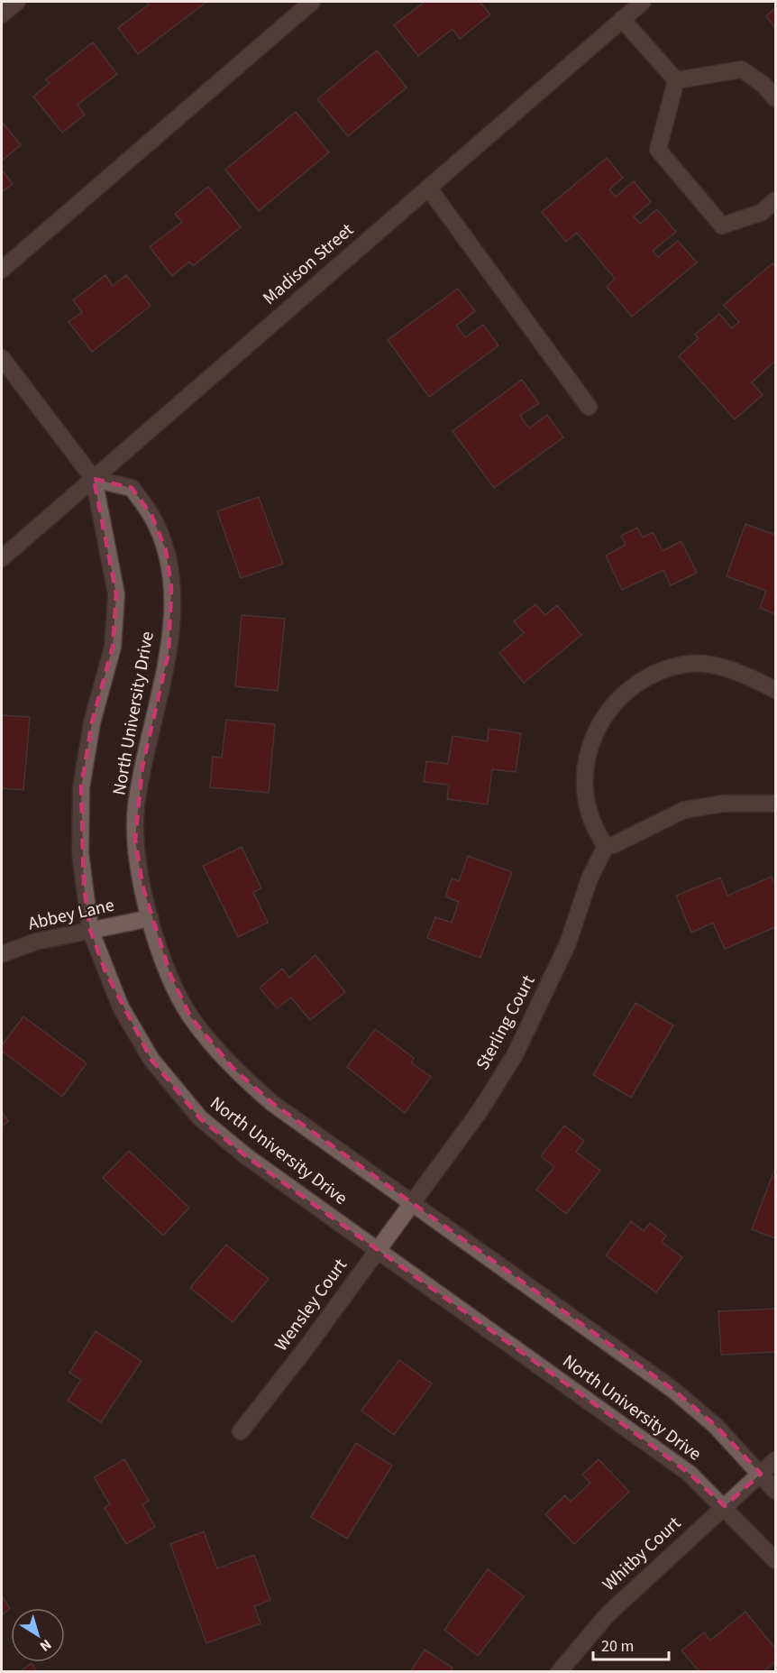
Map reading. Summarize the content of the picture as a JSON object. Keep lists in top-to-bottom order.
{
  "streets": {
    "street": [
      "Madison Street",
      "North University Drive",
      "Abbey Lane",
      "Sterling Court",
      "Wensley Court",
      "Whitby Court"
    ]
  },
  "crossings": [
    ["Madison Street", "North University Drive"],
    ["North University Drive", "Abbey Lane"],
    ["North University Drive", "Sterling Court"],
    ["North University Drive", "Wensley Court"],
    ["North University Drive", "Whitby Court"],
    ["Sterling Court", "Wensley Court"]
  ],
  "scale_bar": "20 m",
  "north": "bottom right"
}
